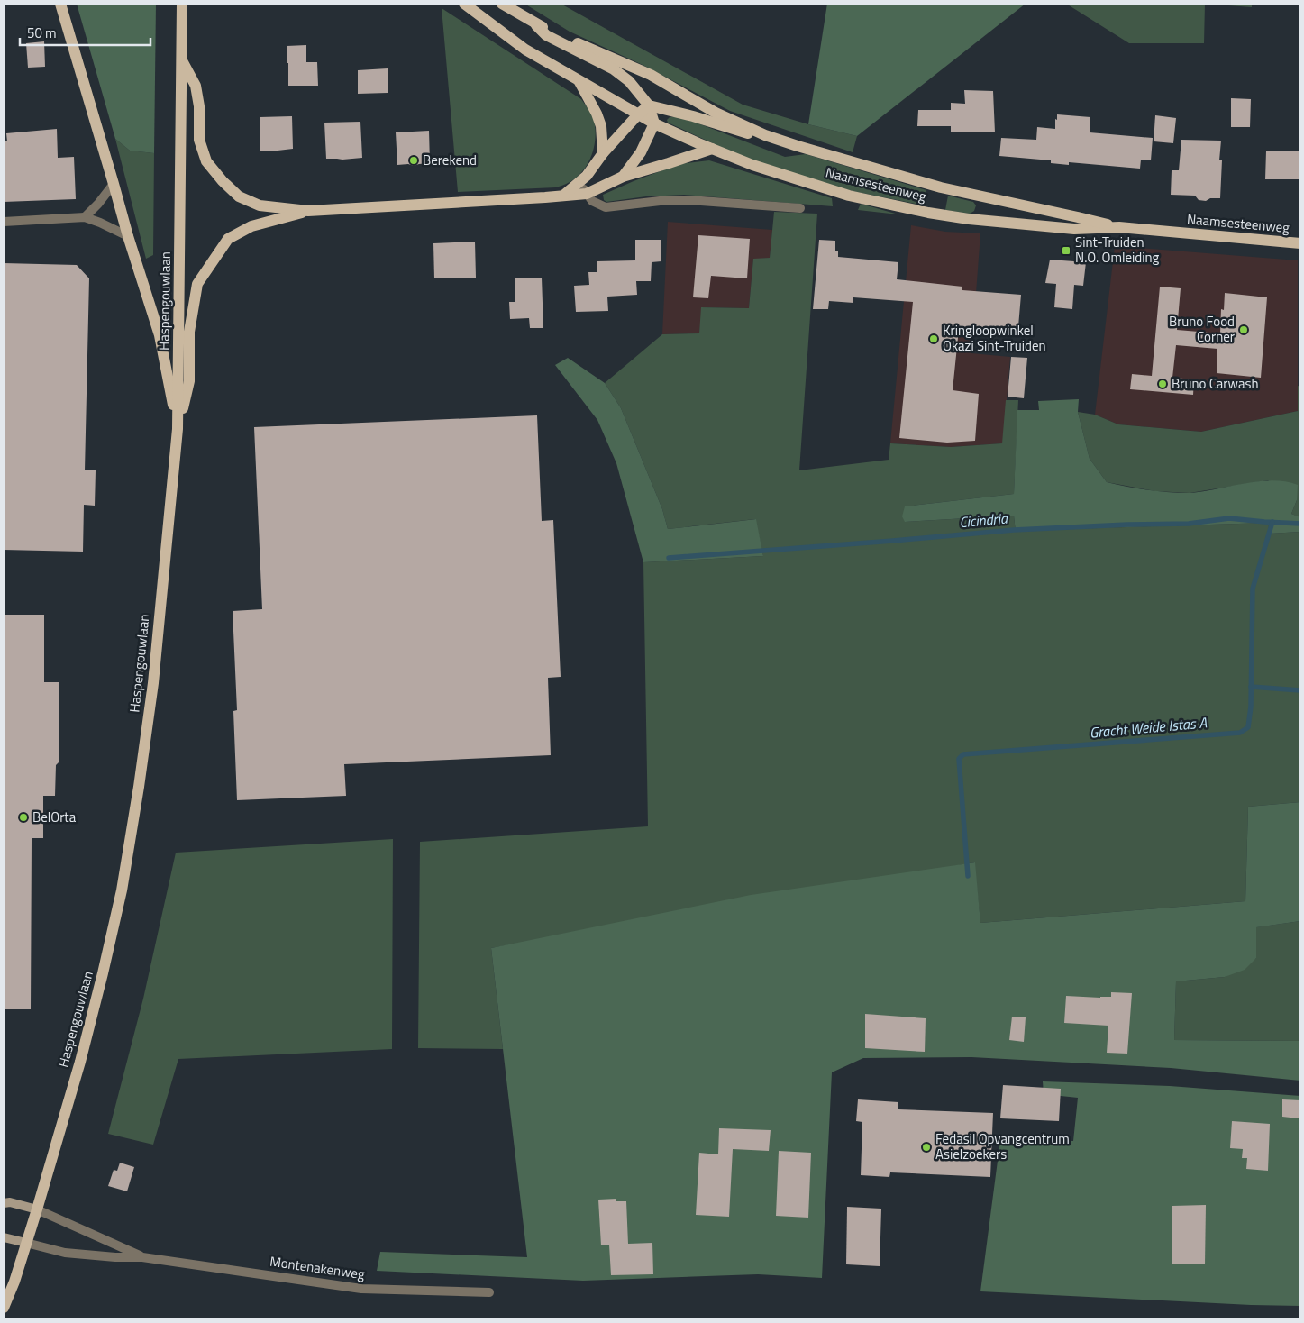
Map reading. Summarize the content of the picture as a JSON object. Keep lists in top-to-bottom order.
{
  "streets": {
    "main road": ["Naamsesteenweg", "Haspengouwlaan"],
    "street": ["Montenakenweg"]
  },
  "crossings": [
    ["Haspengouwlaan", "Montenakenweg"]
  ],
  "water": ["Cicindria", "Gracht Weide Istas A"],
  "places": {
    "other": [
      "Berekend",
      "Bruno Food Corner",
      "Kringloopwinkel Okazi Sint-Truiden",
      "Bruno Carwash",
      "BelOrta",
      "Fedasil Opvangcentrum Asielzoekers"
    ],
    "transit": ["Sint-Truiden N.O. Omleiding"]
  },
  "scale_bar": "50 m"
}
